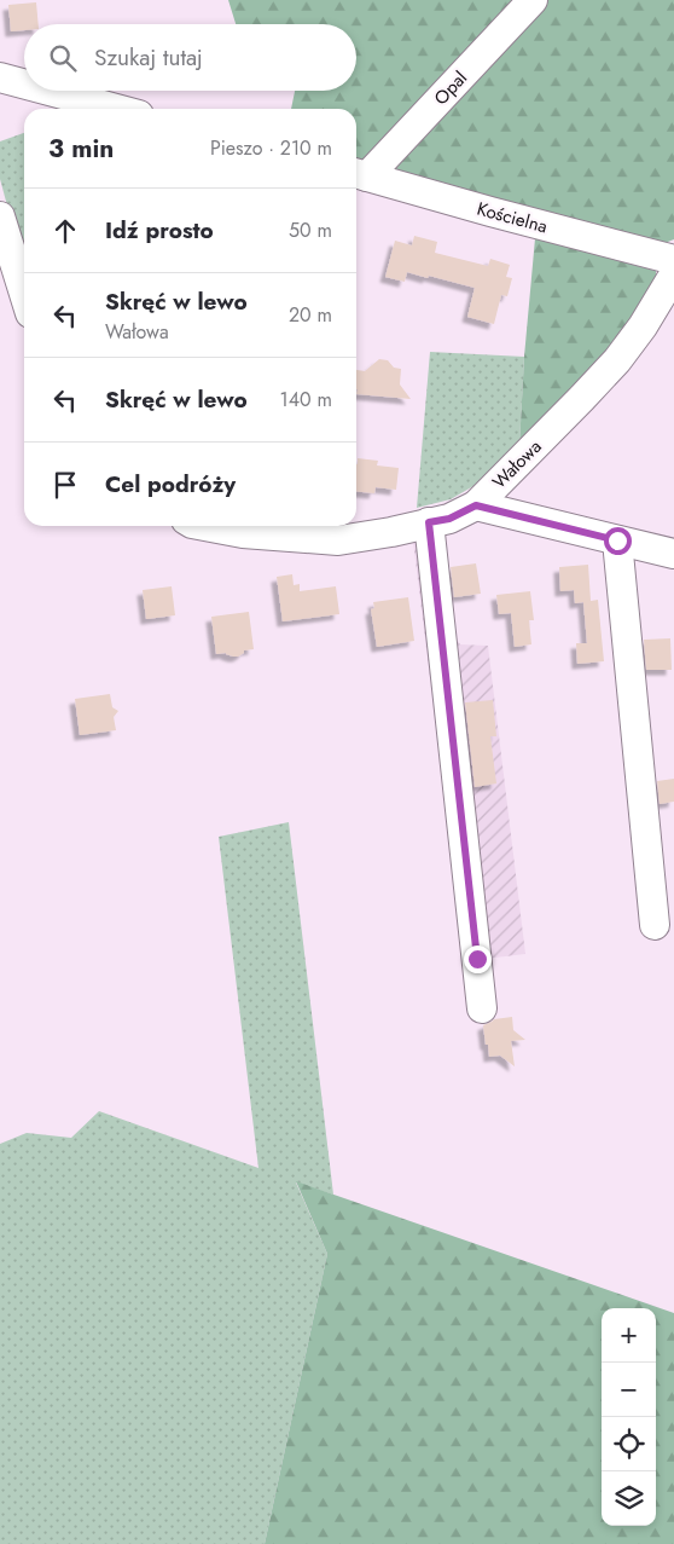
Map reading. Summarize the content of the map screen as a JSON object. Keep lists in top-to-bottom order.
{
  "streets": {
    "street": ["Opal", "Kościelna", "Wałowa"]
  },
  "crossings": [
    ["Opal", "Kościelna"]
  ],
  "page": {
    "search": "Szukaj tutaj",
    "heading": ["3 min", "Pieszo · 210 m"],
    "list": [
      ["Idź prosto", "50 m"],
      ["Skręć w lewo", "Wałowa", "20 m"],
      ["Skręć w lewo", "140 m"],
      "Cel podróży"
    ],
    "map_buttons": ["+", "−"]
  }
}
